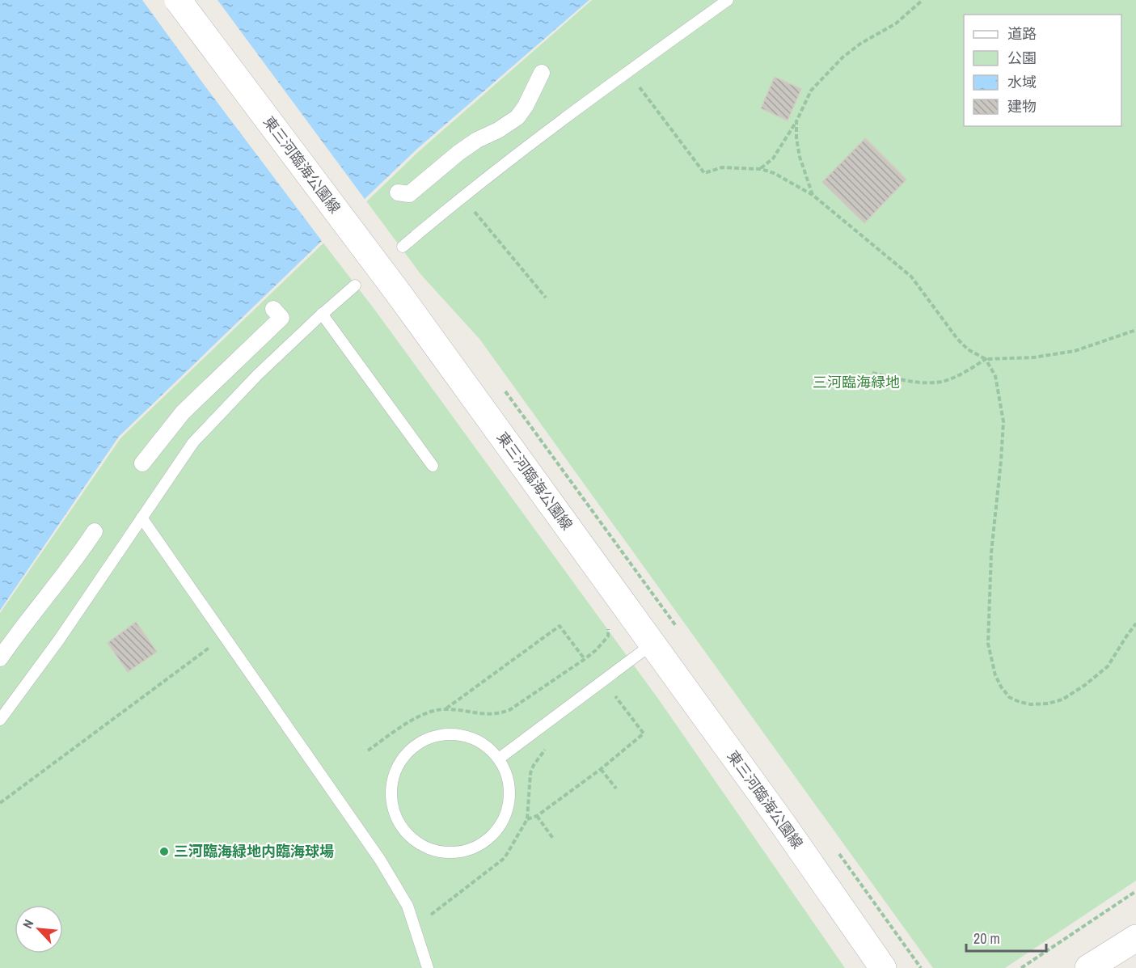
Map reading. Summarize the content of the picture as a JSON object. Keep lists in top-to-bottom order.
{
  "streets": {
    "main road": ["東三河臨海公園線"]
  },
  "parks": ["三河臨海緑地"],
  "places": ["三河臨海緑地内臨海球場"],
  "legend": [
    "道路",
    "公園",
    "水域",
    "建物"
  ],
  "scale_bar": "20 m",
  "north": "top left"
}
